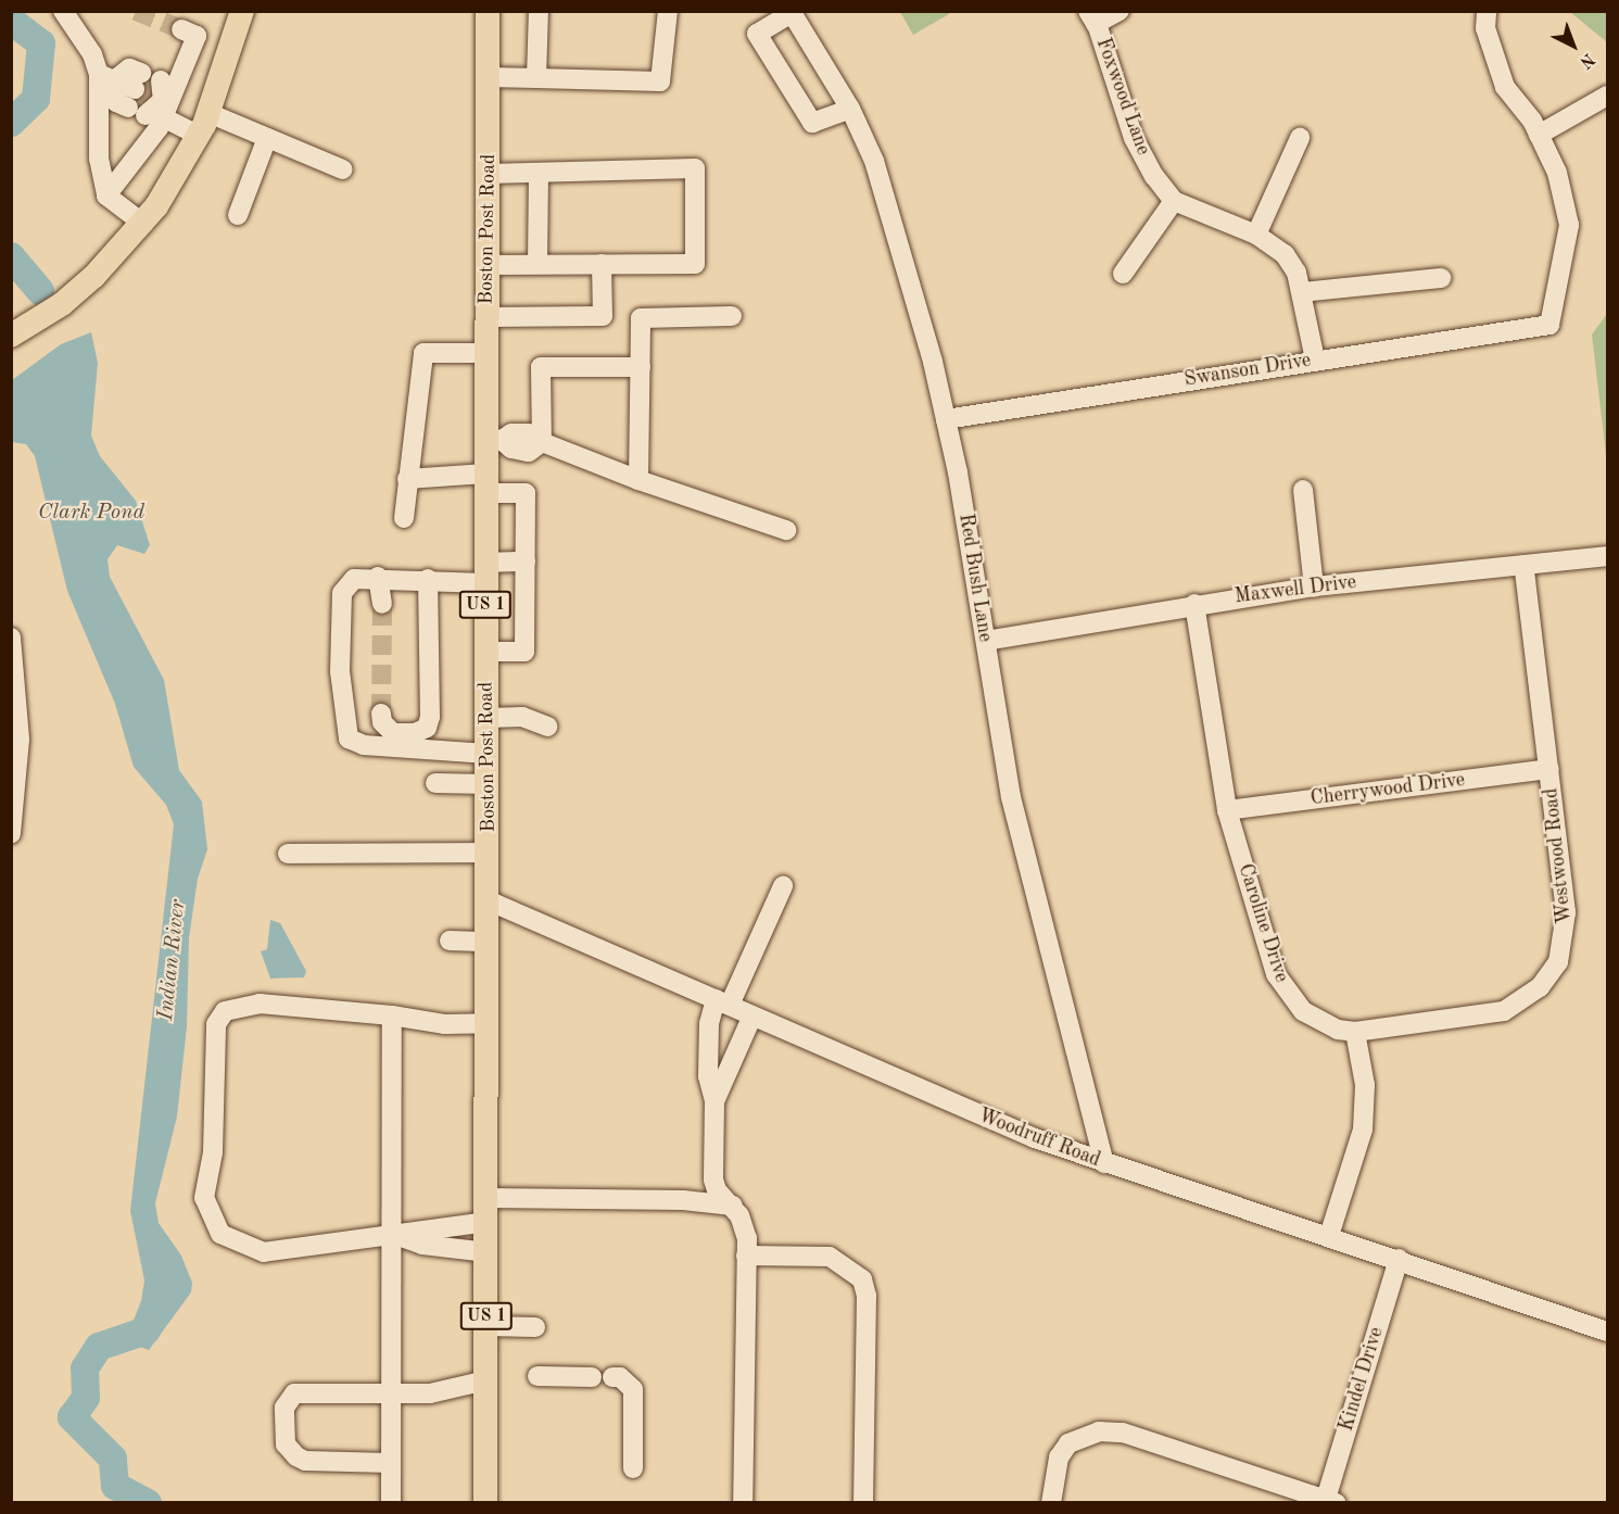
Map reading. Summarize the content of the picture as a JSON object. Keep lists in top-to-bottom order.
{
  "streets": {
    "main road": ["Boston Post Road", "US 1"],
    "street": [
      "Foxwood Lane",
      "Swanson Drive",
      "Red Bush Lane",
      "Maxwell Drive",
      "Cherrywood Drive",
      "Westwood Road",
      "Caroline Drive",
      "Woodruff Road",
      "Kindel Drive"
    ]
  },
  "crossings": [
    ["Boston Post Road", "Woodruff Road"],
    ["Swanson Drive", "Red Bush Lane"],
    ["Red Bush Lane", "Maxwell Drive"],
    ["Red Bush Lane", "Woodruff Road"],
    ["Maxwell Drive", "Westwood Road"],
    ["Maxwell Drive", "Caroline Drive"],
    ["Cherrywood Drive", "Westwood Road"],
    ["Cherrywood Drive", "Caroline Drive"],
    ["Westwood Road", "Caroline Drive"],
    ["Woodruff Road", "Kindel Drive"]
  ],
  "water": ["Clark Pond", "Indian River"],
  "north": "bottom right"
}
